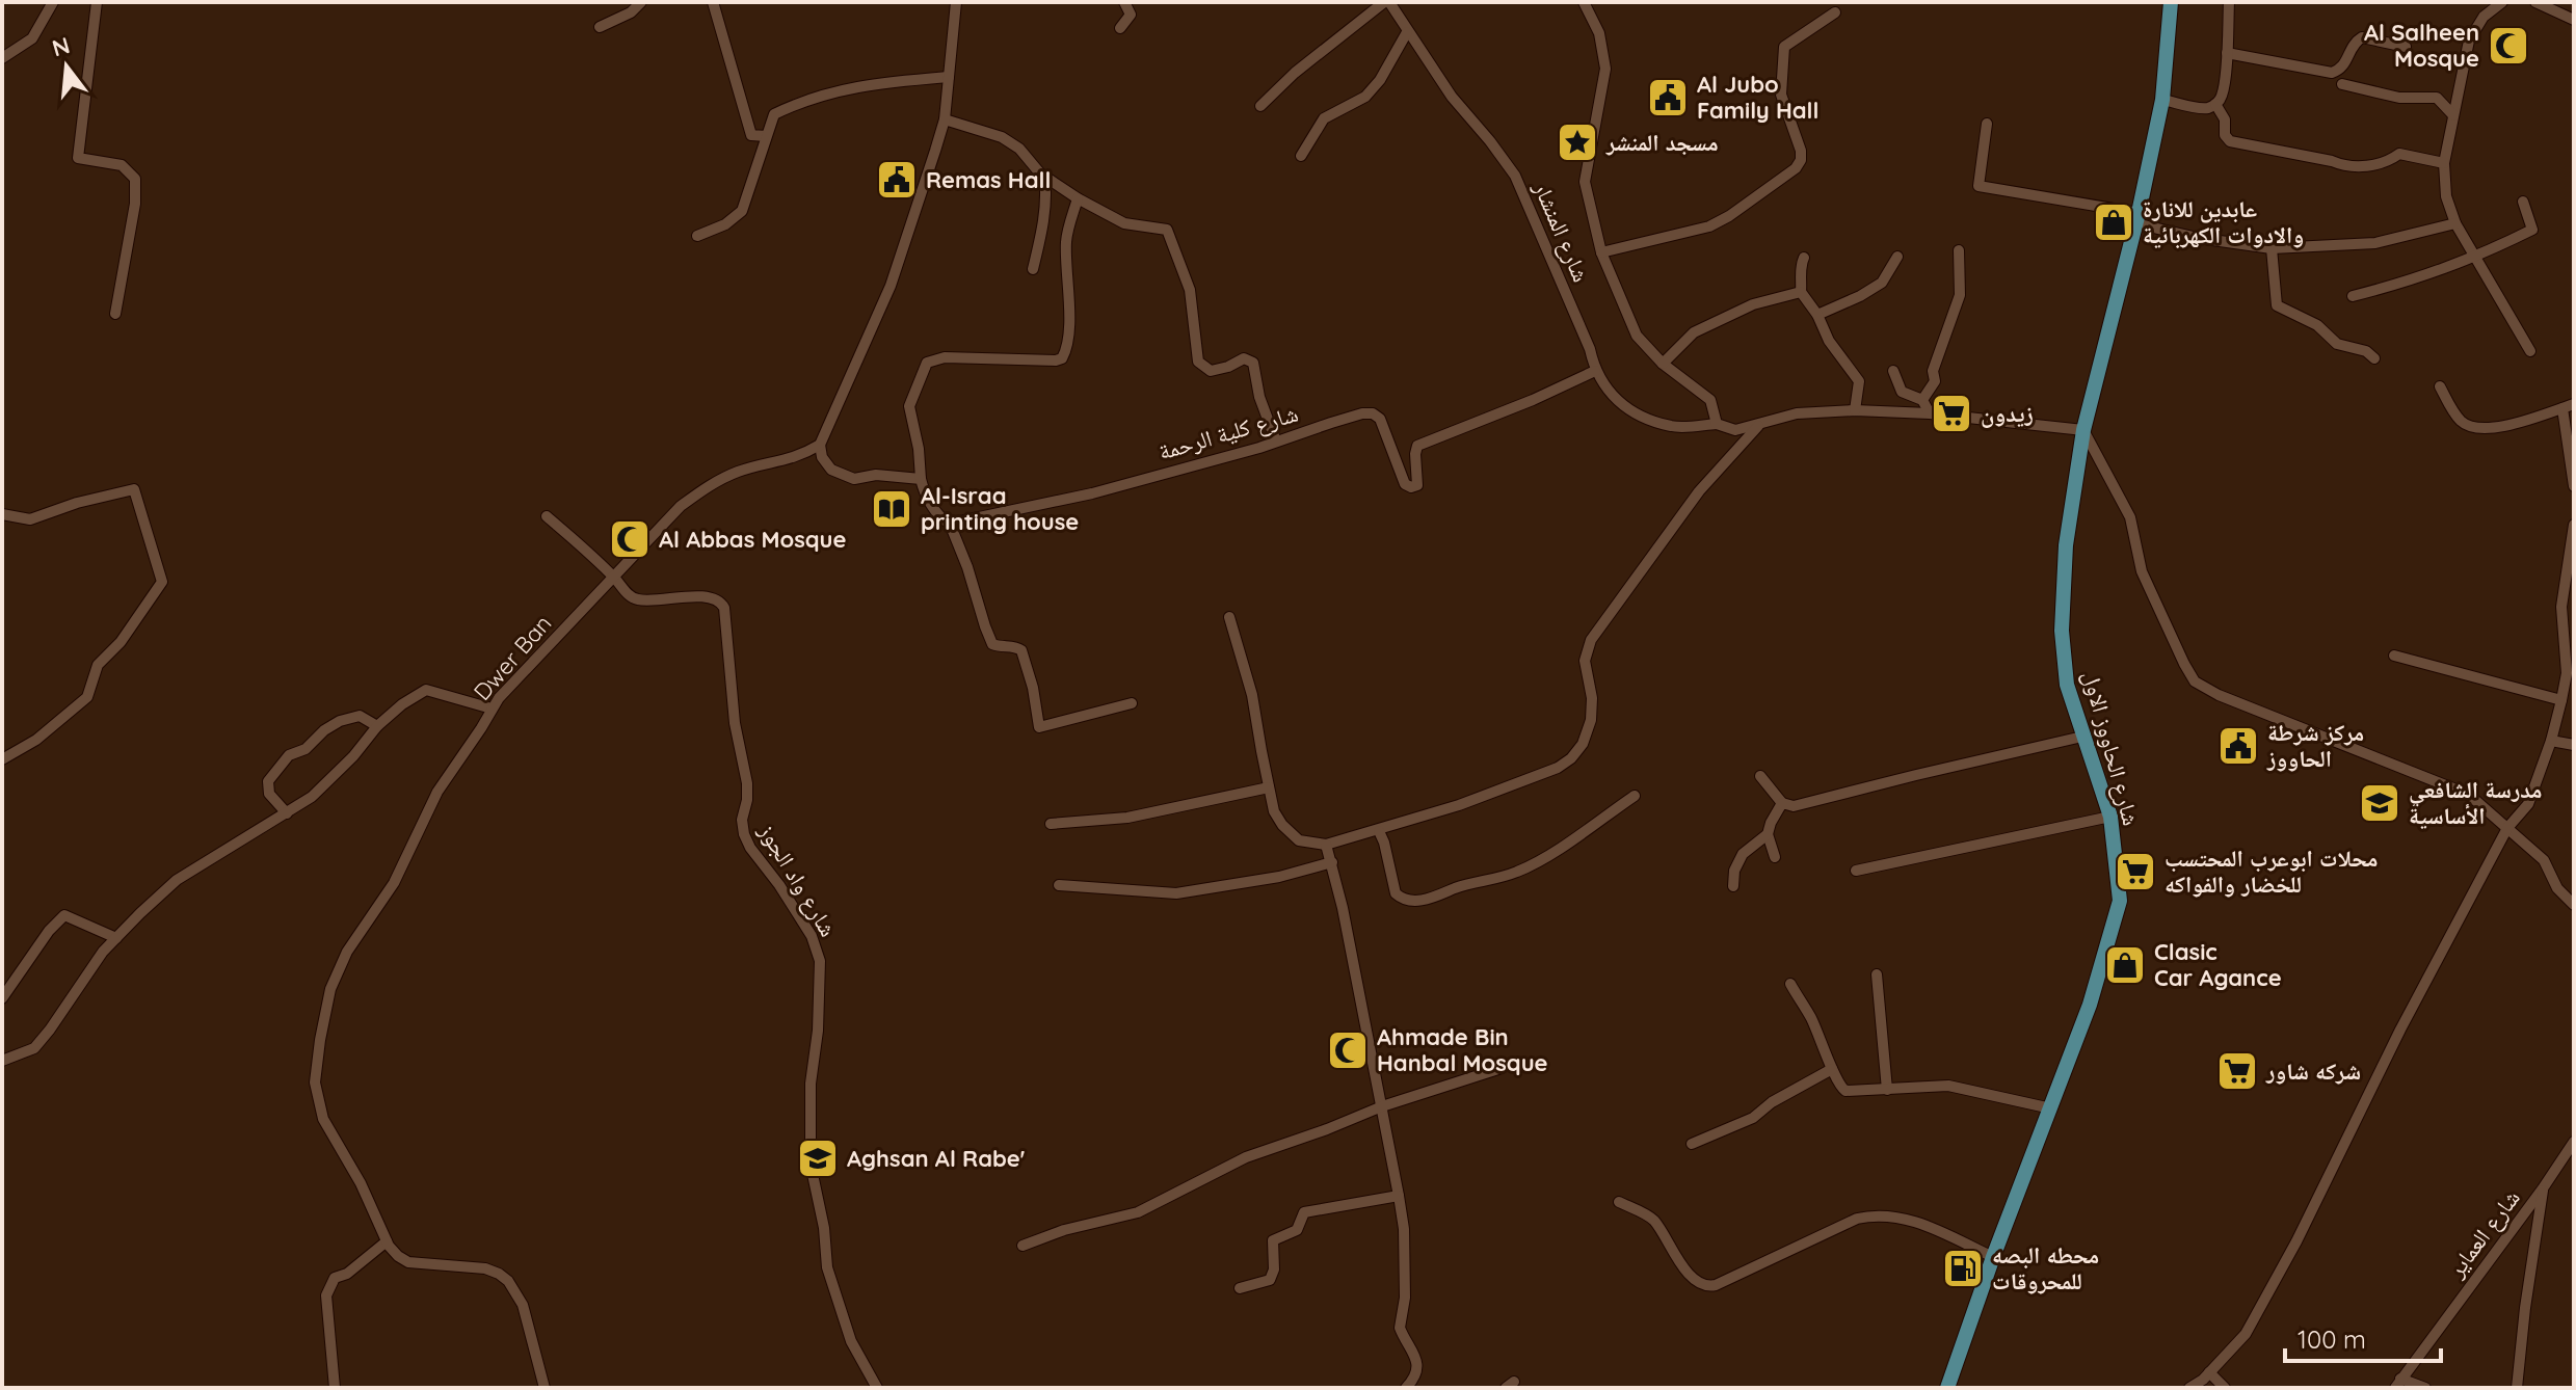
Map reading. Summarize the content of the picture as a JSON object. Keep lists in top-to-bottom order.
{
  "streets": {
    "main road": ["شارع الحاووز الاول"],
    "street": [
      "شارع المنشار",
      "شارع كلية الرحمة",
      "Dwer Ban",
      "شارع واد الجوز",
      "شارع العماير"
    ]
  },
  "crossings": [
    ["شارع المنشار", "شارع كلية الرحمة"],
    ["شارع المنشار", "شارع الحاووز الاول"],
    ["Dwer Ban", "شارع واد الجوز"]
  ],
  "places": {
    "mosque": ["Al Salheen Mosque", "Al Abbas Mosque", "Ahmade Bin Hanbal Mosque"],
    "public building": ["Al Jubo Family Hall", "Remas Hall", "مركز شرطة الحاووز"],
    "place": ["مسجد المنشر"],
    "shop": ["عابدين للانارة والادوات الكهربائية", "Clasic Car Agance"],
    "supermarket": ["زيدون", "محلات ابوعرب المحتسب للخضار والفواكه", "شركه شاور"],
    "library": ["Al-Israa printing house"],
    "school or university": ["مدرسة الشافعي الأساسية", "Aghsan Al Rabe'"],
    "fuel station": ["محطه البصه للمحروقات"]
  },
  "scale_bar": "100 m",
  "north": "top"
}
